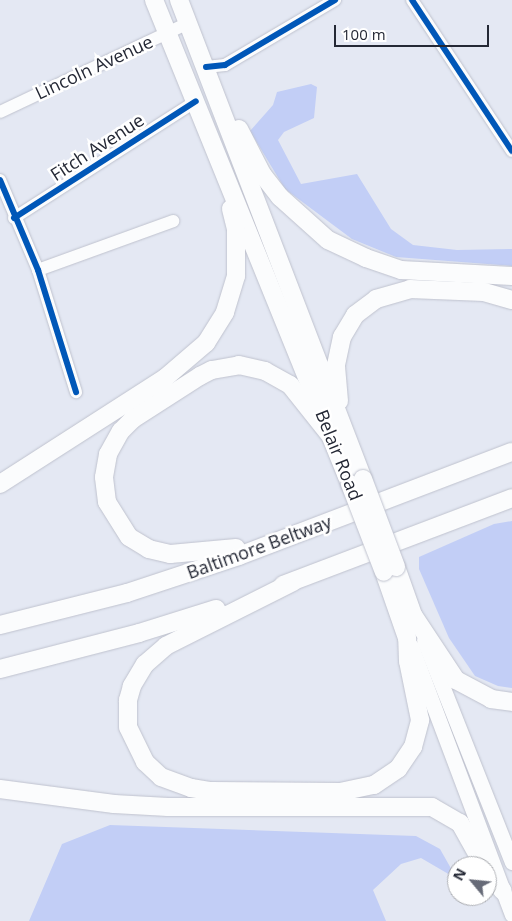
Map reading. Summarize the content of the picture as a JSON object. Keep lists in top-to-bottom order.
{
  "streets": {
    "highway": ["Belair Road", "Baltimore Beltway"],
    "street": ["Lincoln Avenue", "Fitch Avenue"]
  },
  "crossings": [
    ["Lincoln Avenue", "Belair Road"],
    ["Fitch Avenue", "Belair Road"]
  ],
  "scale_bar": "100 m",
  "north": "top left"
}
